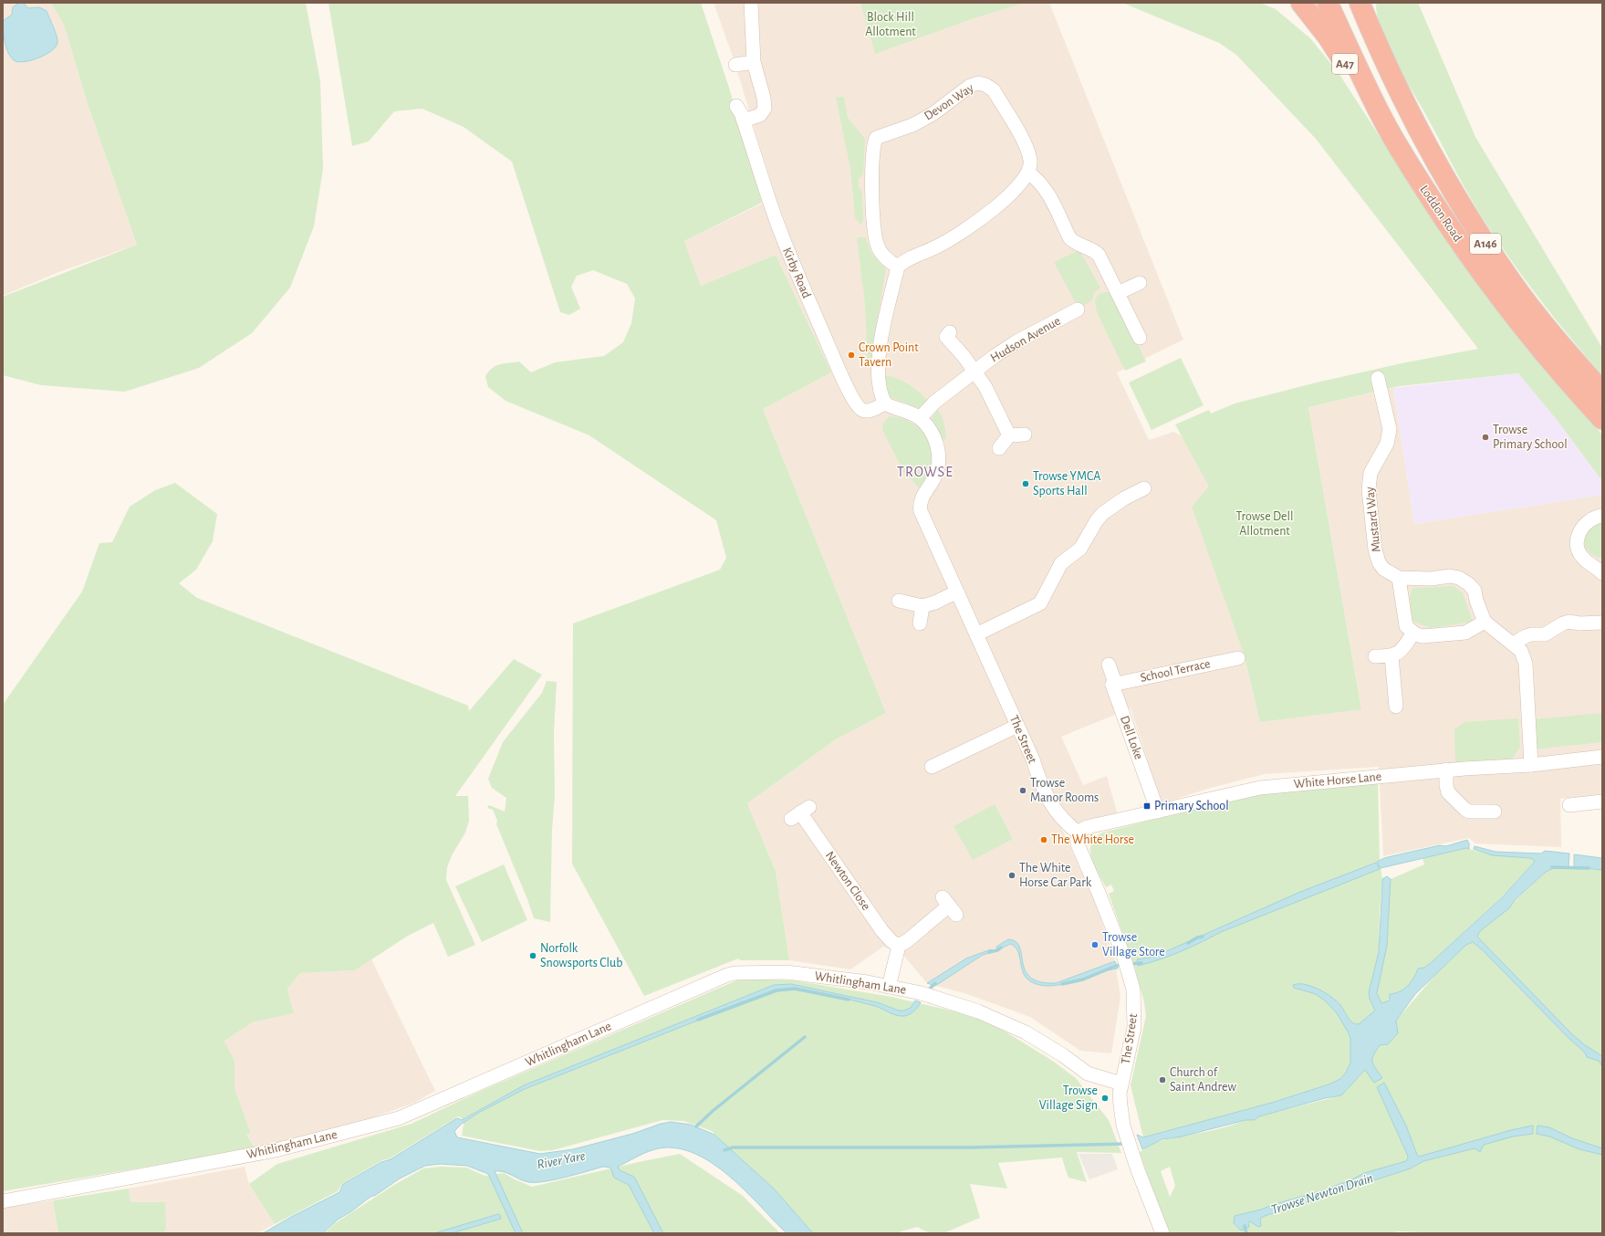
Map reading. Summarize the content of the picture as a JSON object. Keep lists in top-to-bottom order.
{
  "streets": {
    "highway": ["A47", "Loddon Road", "A146"],
    "street": [
      "Devon Way",
      "Kirby Road",
      "Hudson Avenue",
      "Mustard Way",
      "School Terrace",
      "Dell Loke",
      "The Street",
      "White Horse Lane",
      "Newton Close",
      "Whitlingham Lane"
    ]
  },
  "crossings": [
    ["A47", "Loddon Road"],
    ["Hudson Avenue", "The Street"],
    ["School Terrace", "Dell Loke"],
    ["Dell Loke", "White Horse Lane"],
    ["The Street", "White Horse Lane"],
    ["The Street", "Whitlingham Lane"]
  ],
  "districts": ["TROWSE"],
  "water": ["River Yare", "Trowse Newton Drain"],
  "parks": ["Block Hill Allotment", "Trowse Dell Allotment"],
  "places": {
    "other": [
      "Crown Point Tavern",
      "Trowse Primary School",
      "Trowse YMCA Sports Hall",
      "Trowse Manor Rooms",
      "The White Horse",
      "The White Horse Car Park",
      "Trowse Village Store",
      "Norfolk Snowsports Club",
      "Church of Saint Andrew",
      "Trowse Village Sign"
    ],
    "transit": ["Primary School"]
  }
}
